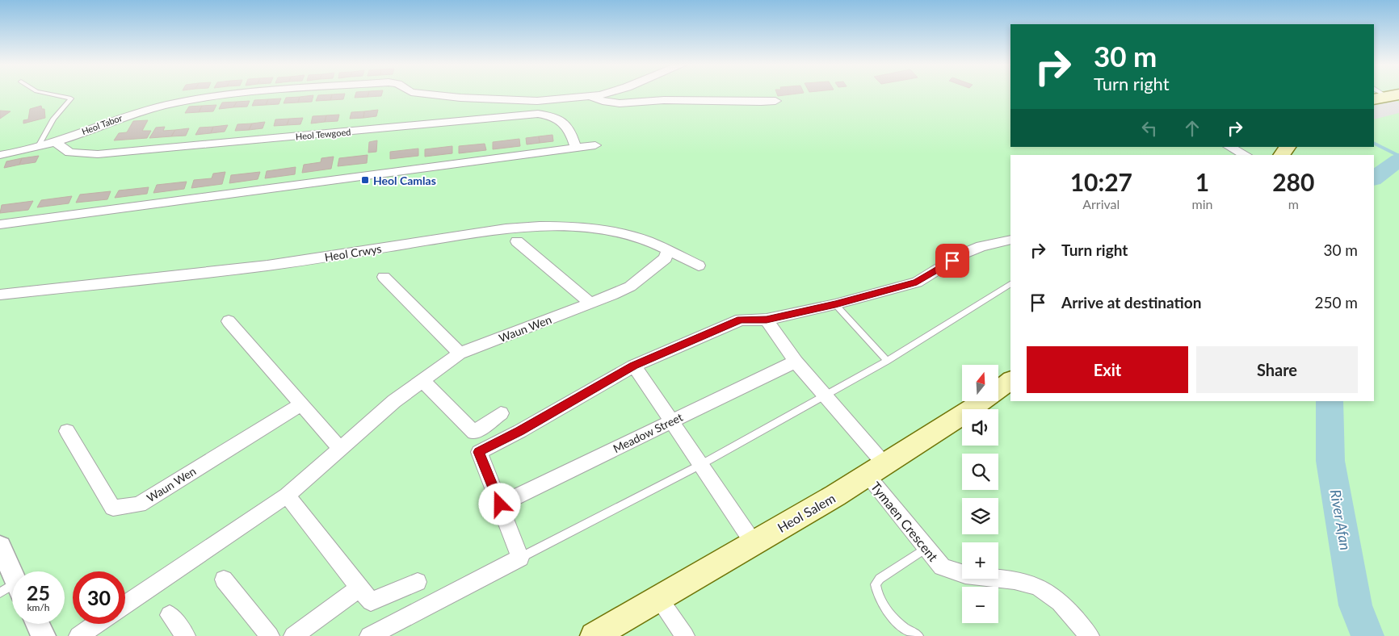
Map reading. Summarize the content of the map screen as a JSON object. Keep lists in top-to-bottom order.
{
  "streets": {
    "main road": ["Heol Salem"],
    "street": [
      "Heol Tabor",
      "Heol Tewgoed",
      "Heol Crwys",
      "Waun Wen",
      "Meadow Street",
      "Tymaen Crescent"
    ]
  },
  "crossings": [
    ["Heol Tabor", "Heol Tewgoed"],
    ["Heol Crwys", "Waun Wen"],
    ["Meadow Street", "Tymaen Crescent"],
    ["Heol Salem", "Tymaen Crescent"]
  ],
  "water": ["River Afan"],
  "places": {
    "transit": ["Heol Camlas"]
  },
  "north": "top",
  "page": {
    "turn": ["30 m", "Turn right"],
    "eta": [
      "10:27",
      "Arrival",
      "1",
      "min",
      "280",
      "m"
    ],
    "list": [
      {
        "name": "Turn right",
        "value": "30 m"
      },
      {
        "name": "Arrive at destination",
        "value": "250 m"
      }
    ],
    "buttons": ["Exit", "Share"],
    "map_buttons": ["+", "−"],
    "speed": "25 km/h",
    "limit": "30"
  }
}
